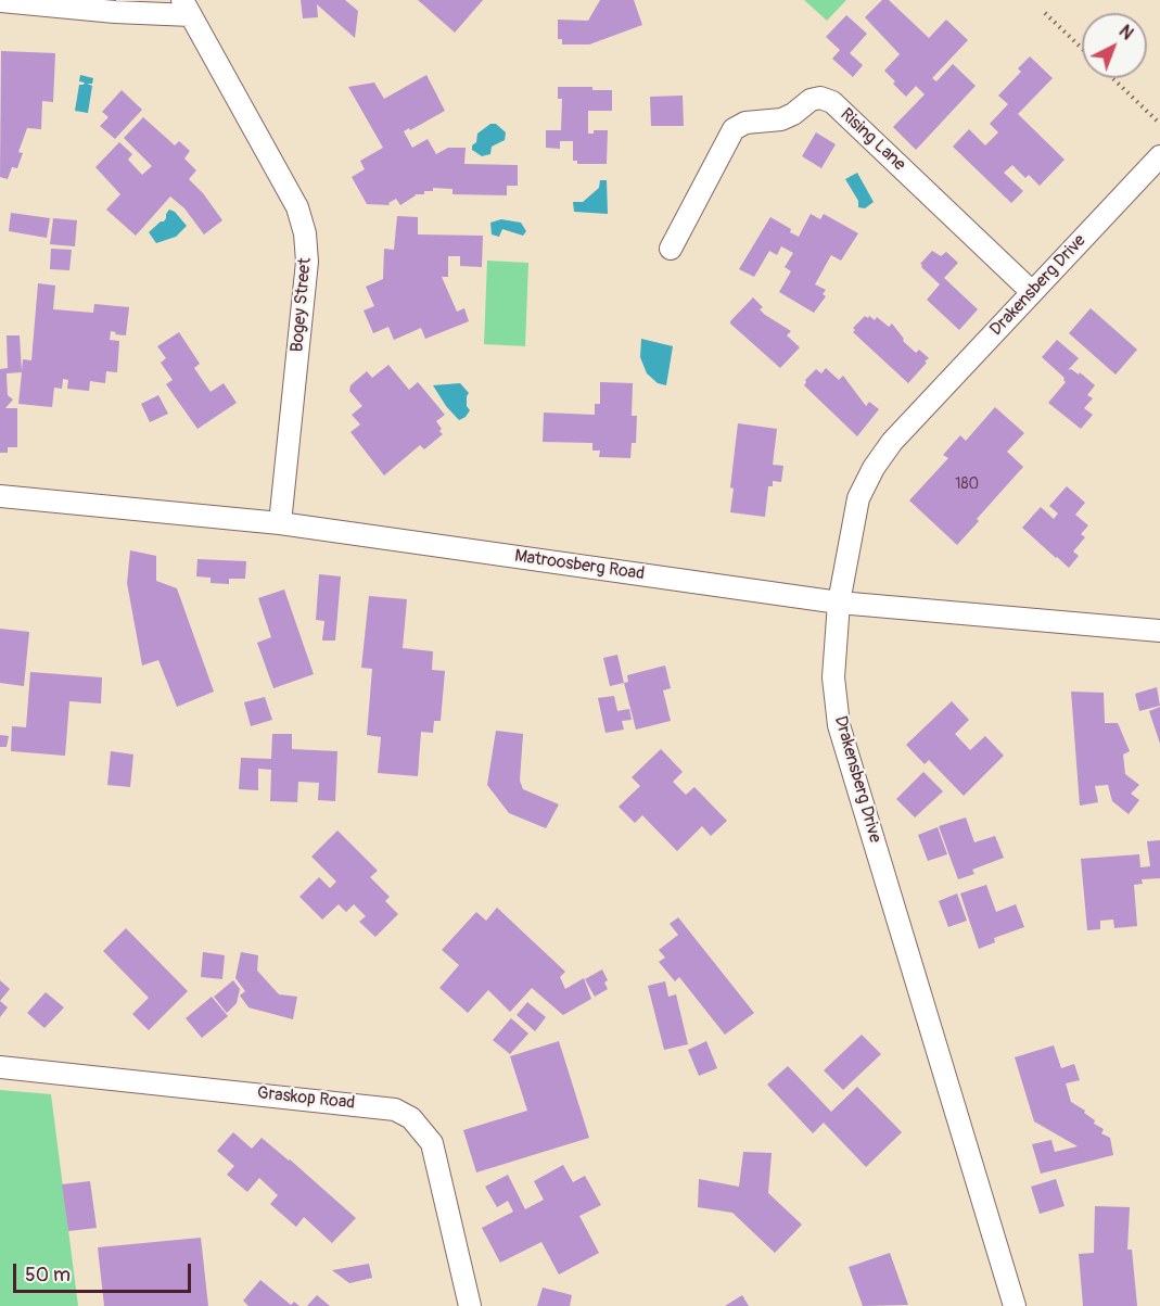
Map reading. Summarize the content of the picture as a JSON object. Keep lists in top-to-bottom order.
{
  "streets": {
    "street": [
      "Rising Lane",
      "Drakensberg Drive",
      "Bogey Street",
      "Matroosberg Road",
      "Graskop Road"
    ]
  },
  "crossings": [
    ["Rising Lane", "Drakensberg Drive"],
    ["Drakensberg Drive", "Matroosberg Road"],
    ["Bogey Street", "Matroosberg Road"]
  ],
  "house_numbers": ["180"],
  "scale_bar": "50 m",
  "north": "top right"
}
